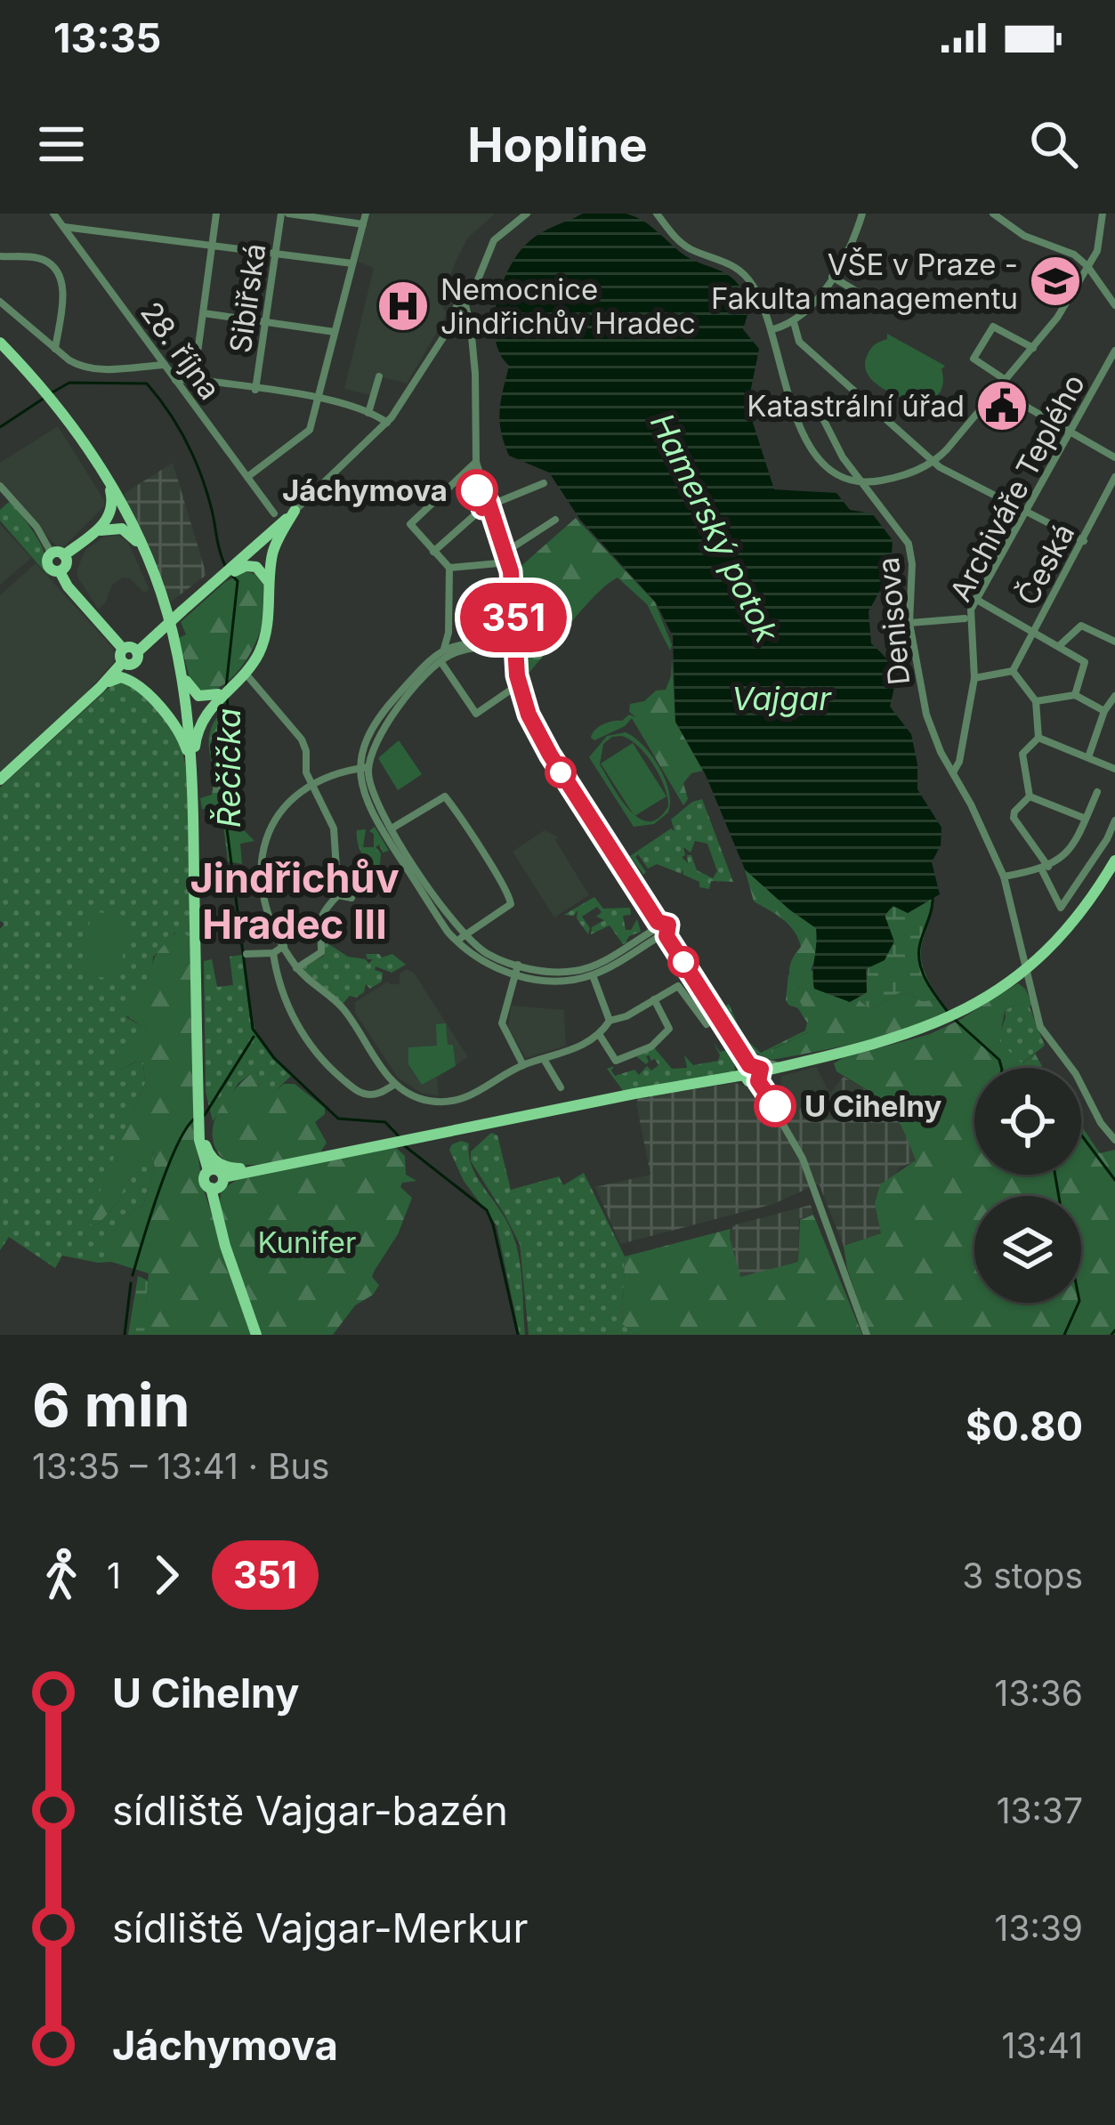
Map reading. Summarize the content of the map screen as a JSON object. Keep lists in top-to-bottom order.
{
  "streets": {
    "street": [
      "Sibiřská",
      "28. října",
      "Archiváře Teplého",
      "Česká",
      "Denisova"
    ]
  },
  "crossings": [
    ["Archiváře Teplého", "Denisova"]
  ],
  "districts": ["Jindřichův Hradec III"],
  "water": ["Hamerský potok", "Vajgar", "Řečička"],
  "parks": ["Kunifer"],
  "places": {
    "school or university": ["VŠE v Praze - Fakulta managementu"],
    "hospital": ["Nemocnice Jindřichův Hradec"],
    "public building": ["Katastrální úřad"],
    "other": ["Jáchymova", "U Cihelny"]
  },
  "lines": ["bus line 351"],
  "page": {
    "status": "13:35",
    "header": "Hopline",
    "on_map": "351",
    "heading": ["6 min", "13:35 – 13:41 · Bus", "$0.80"],
    "legs": ["1", "351", "3 stops"],
    "list": [
      {
        "name": "U Cihelny",
        "value": "13:36"
      },
      {
        "name": "sídliště Vajgar-bazén",
        "value": "13:37"
      },
      {
        "name": "sídliště Vajgar-Merkur",
        "value": "13:39"
      },
      {
        "name": "Jáchymova",
        "value": "13:41"
      }
    ]
  }
}
